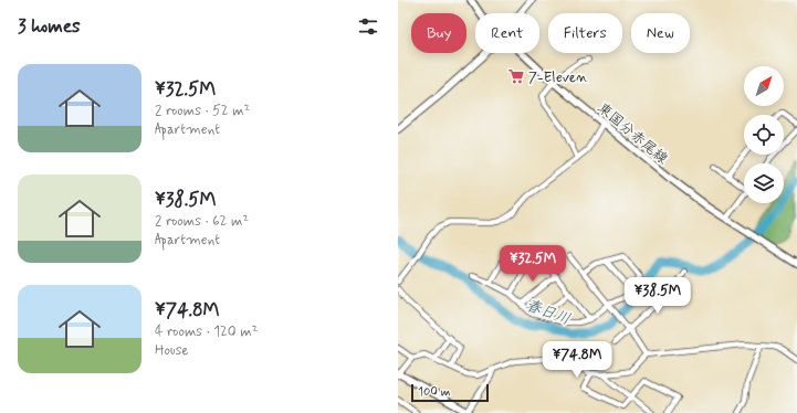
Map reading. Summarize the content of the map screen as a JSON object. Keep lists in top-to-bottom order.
{
  "streets": {
    "street": ["東国分赤尾線"]
  },
  "water": ["春日川"],
  "places": {
    "supermarket": ["7-Eleven"]
  },
  "scale_bar": "100 m",
  "north": "top right",
  "page": {
    "heading": "3 homes",
    "chip": [
      "Buy",
      "Rent",
      "Filters",
      "New"
    ],
    "list": [
      {
        "name": "¥32.5M",
        "note": "2 rooms · 52 m² · Apartment"
      },
      {
        "name": "¥38.5M",
        "note": "2 rooms · 62 m² · Apartment"
      },
      {
        "name": "¥74.8M",
        "note": "4 rooms · 120 m² · House"
      }
    ],
    "price": ["¥32.5M", "¥38.5M", "¥74.8M"],
    "scale": "100 m"
  }
}
